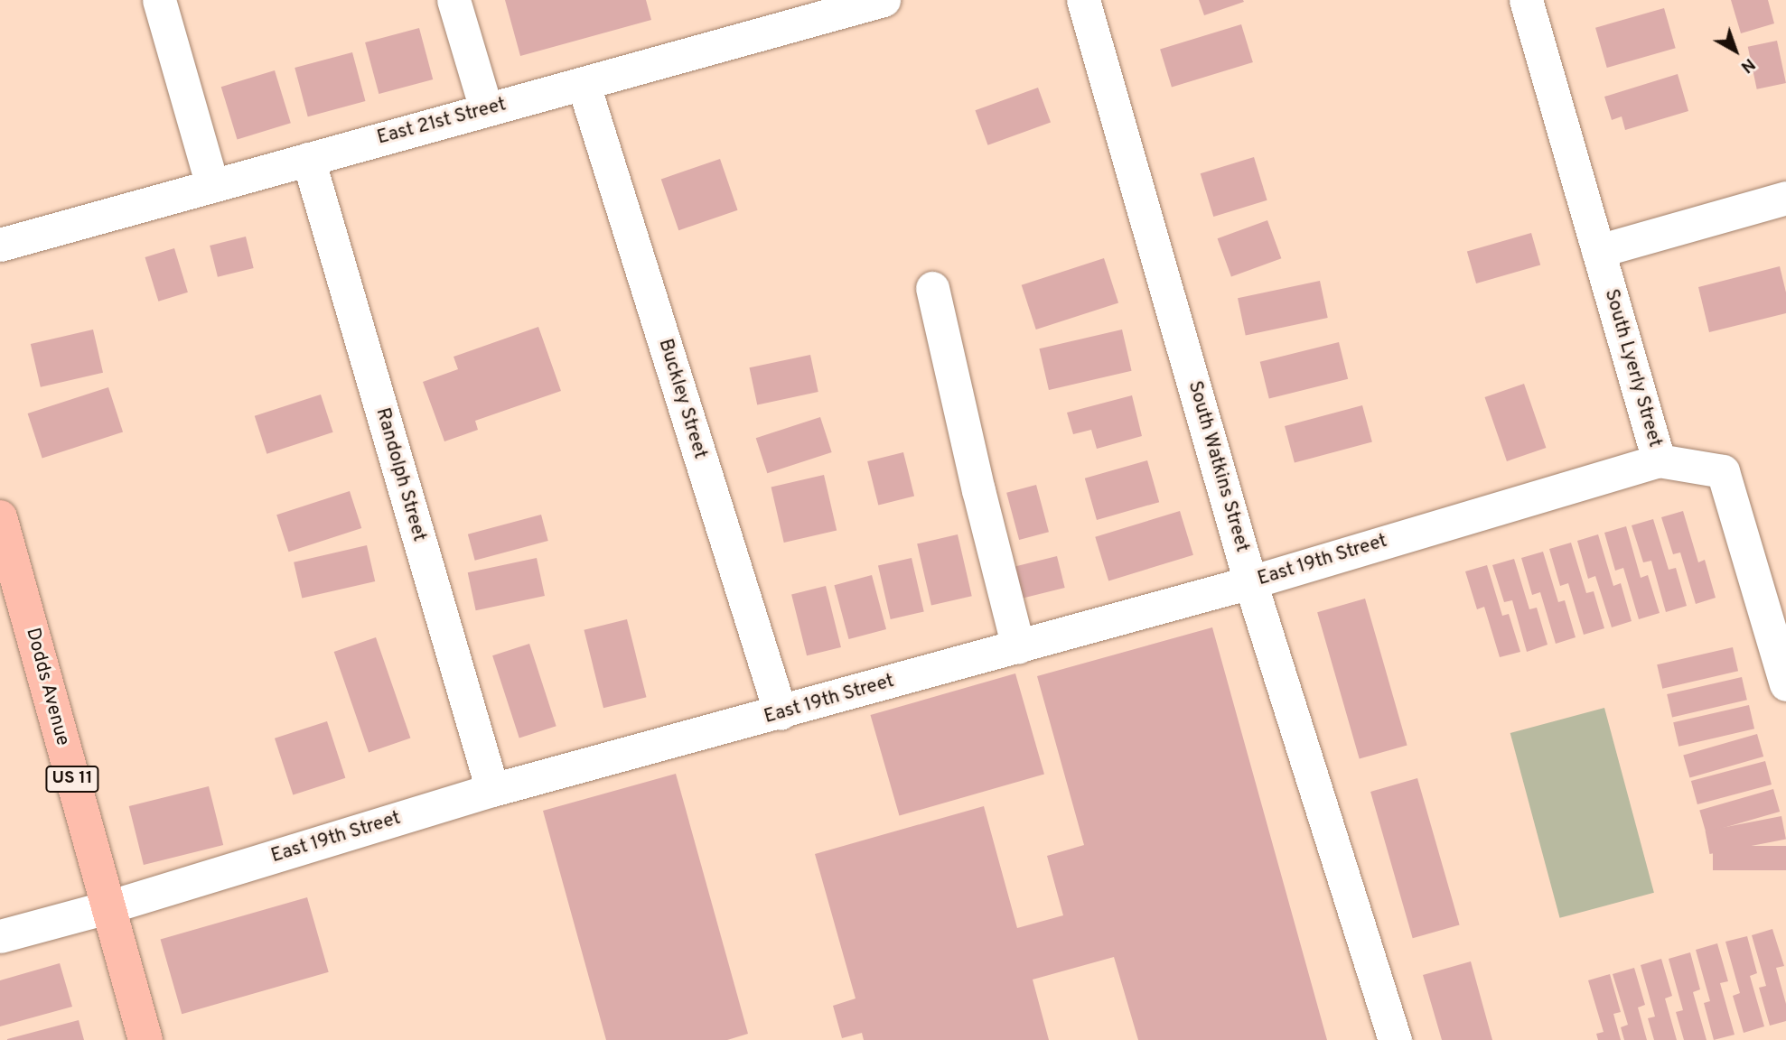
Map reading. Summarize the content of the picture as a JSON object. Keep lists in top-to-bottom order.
{
  "streets": {
    "main road": ["Dodds Avenue", "US 11"],
    "street": [
      "East 21st Street",
      "South Lyerly Street",
      "Buckley Street",
      "South Watkins Street",
      "Randolph Street",
      "East 19th Street"
    ]
  },
  "crossings": [
    ["East 21st Street", "Buckley Street"],
    ["East 21st Street", "Randolph Street"],
    ["South Lyerly Street", "East 19th Street"],
    ["Buckley Street", "East 19th Street"],
    ["South Watkins Street", "East 19th Street"],
    ["Randolph Street", "East 19th Street"],
    ["East 19th Street", "Dodds Avenue"]
  ],
  "north": "bottom right"
}
